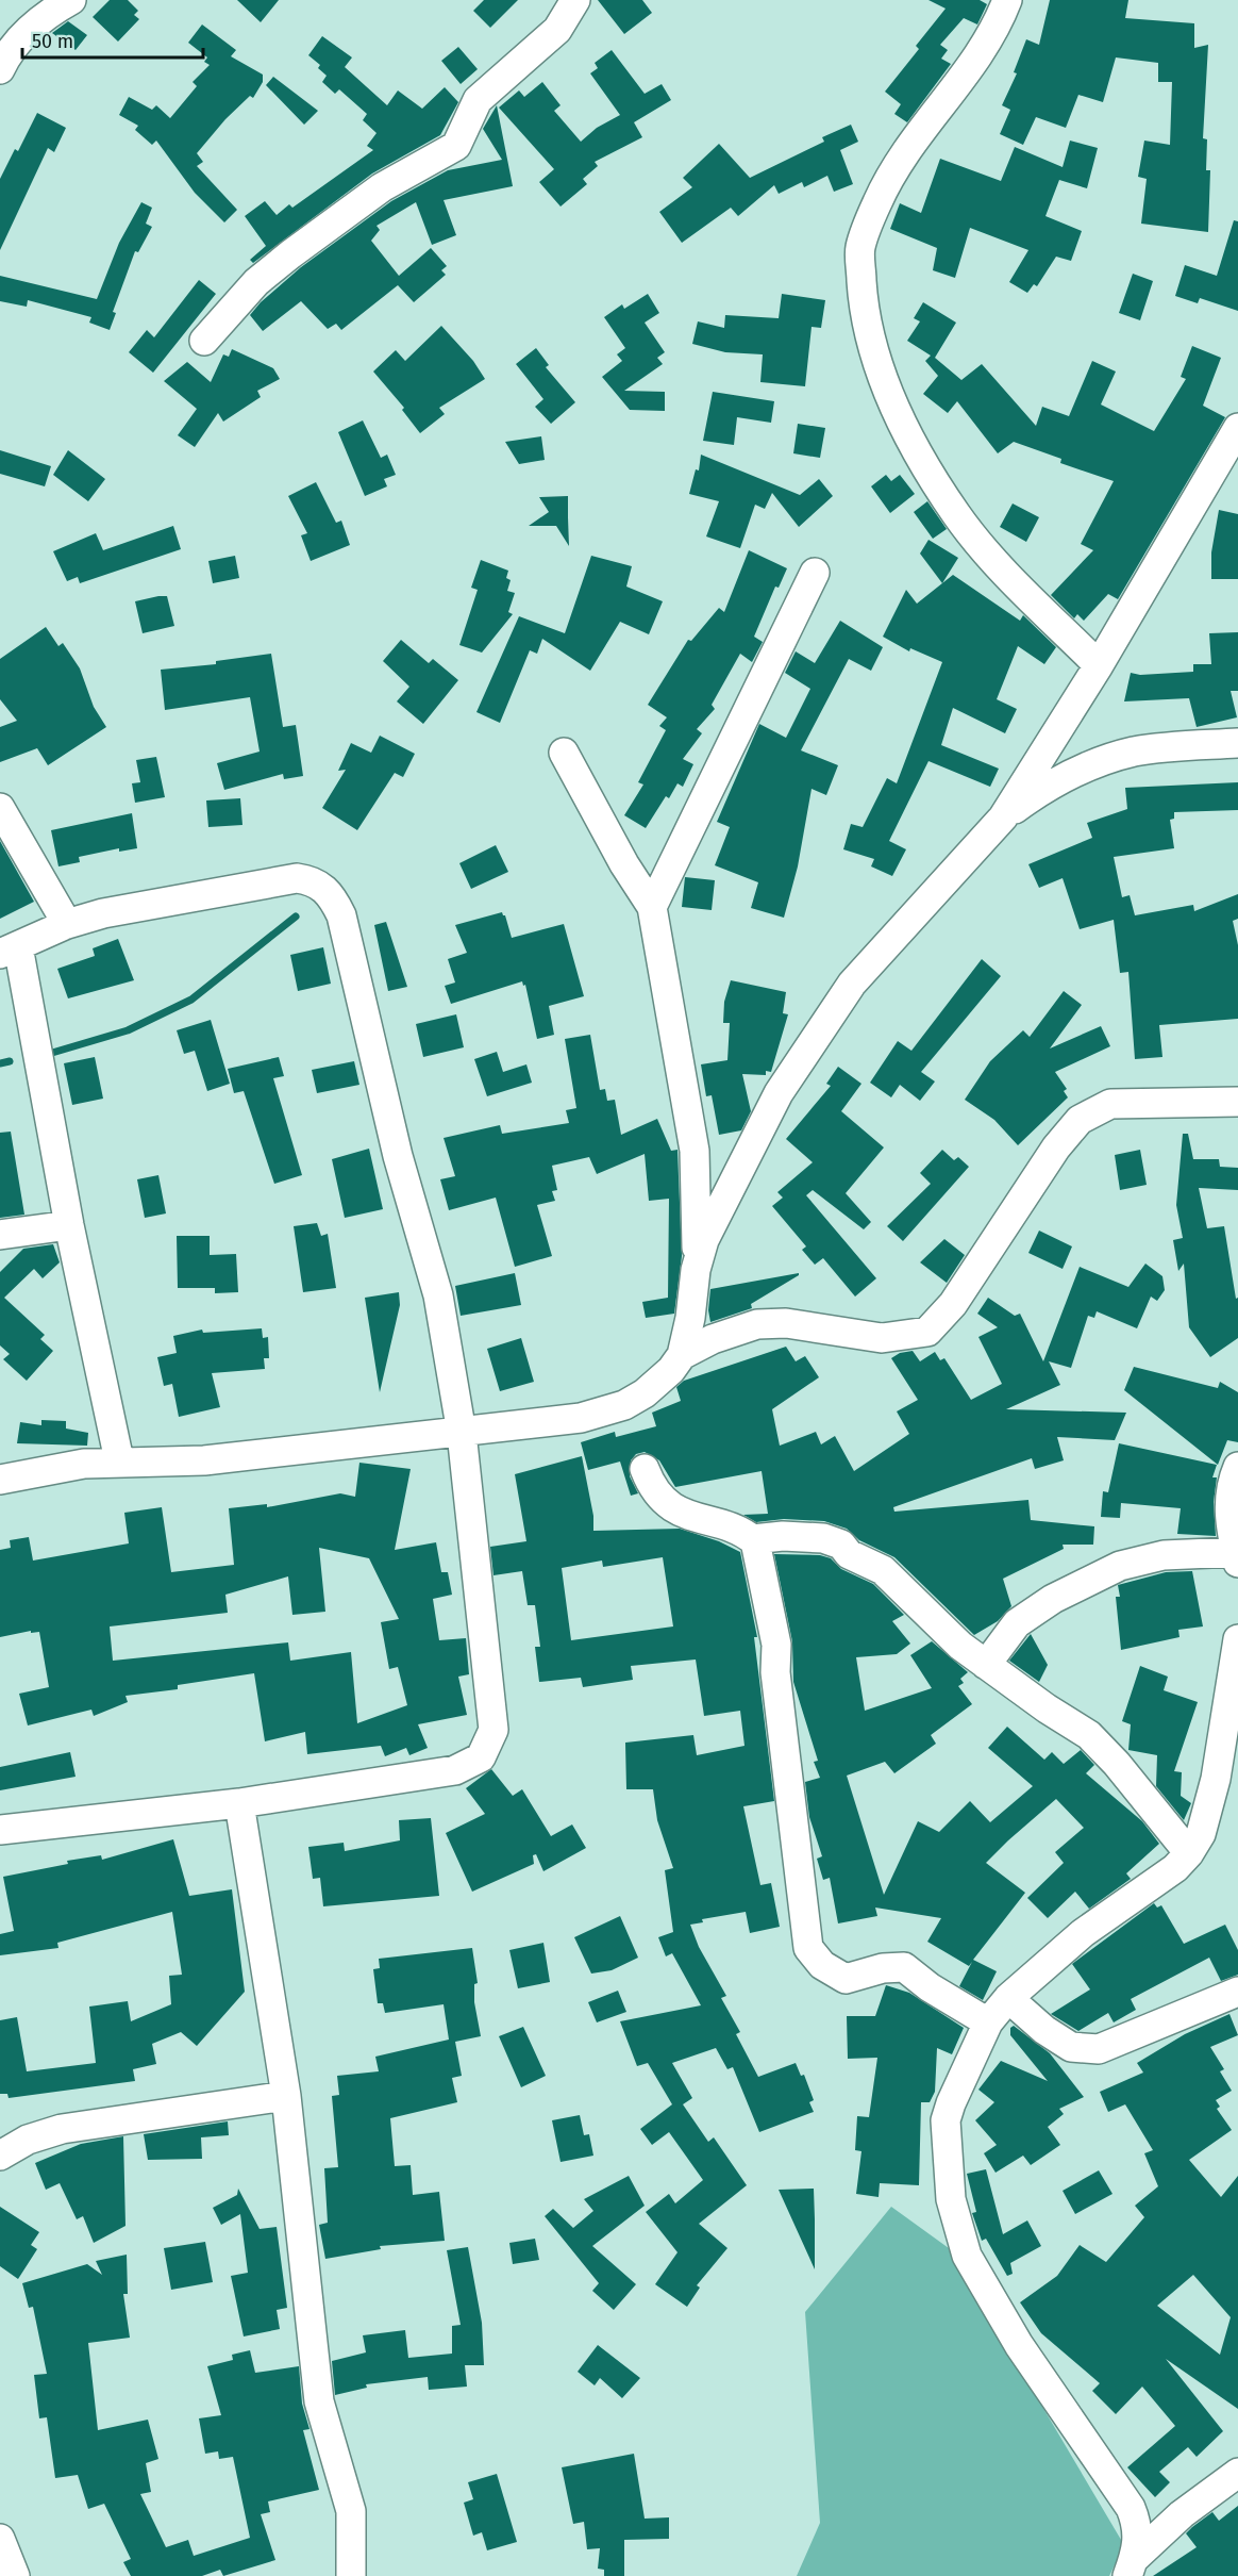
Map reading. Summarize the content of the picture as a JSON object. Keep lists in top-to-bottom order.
{
  "scale_bar": "50 m"
}
